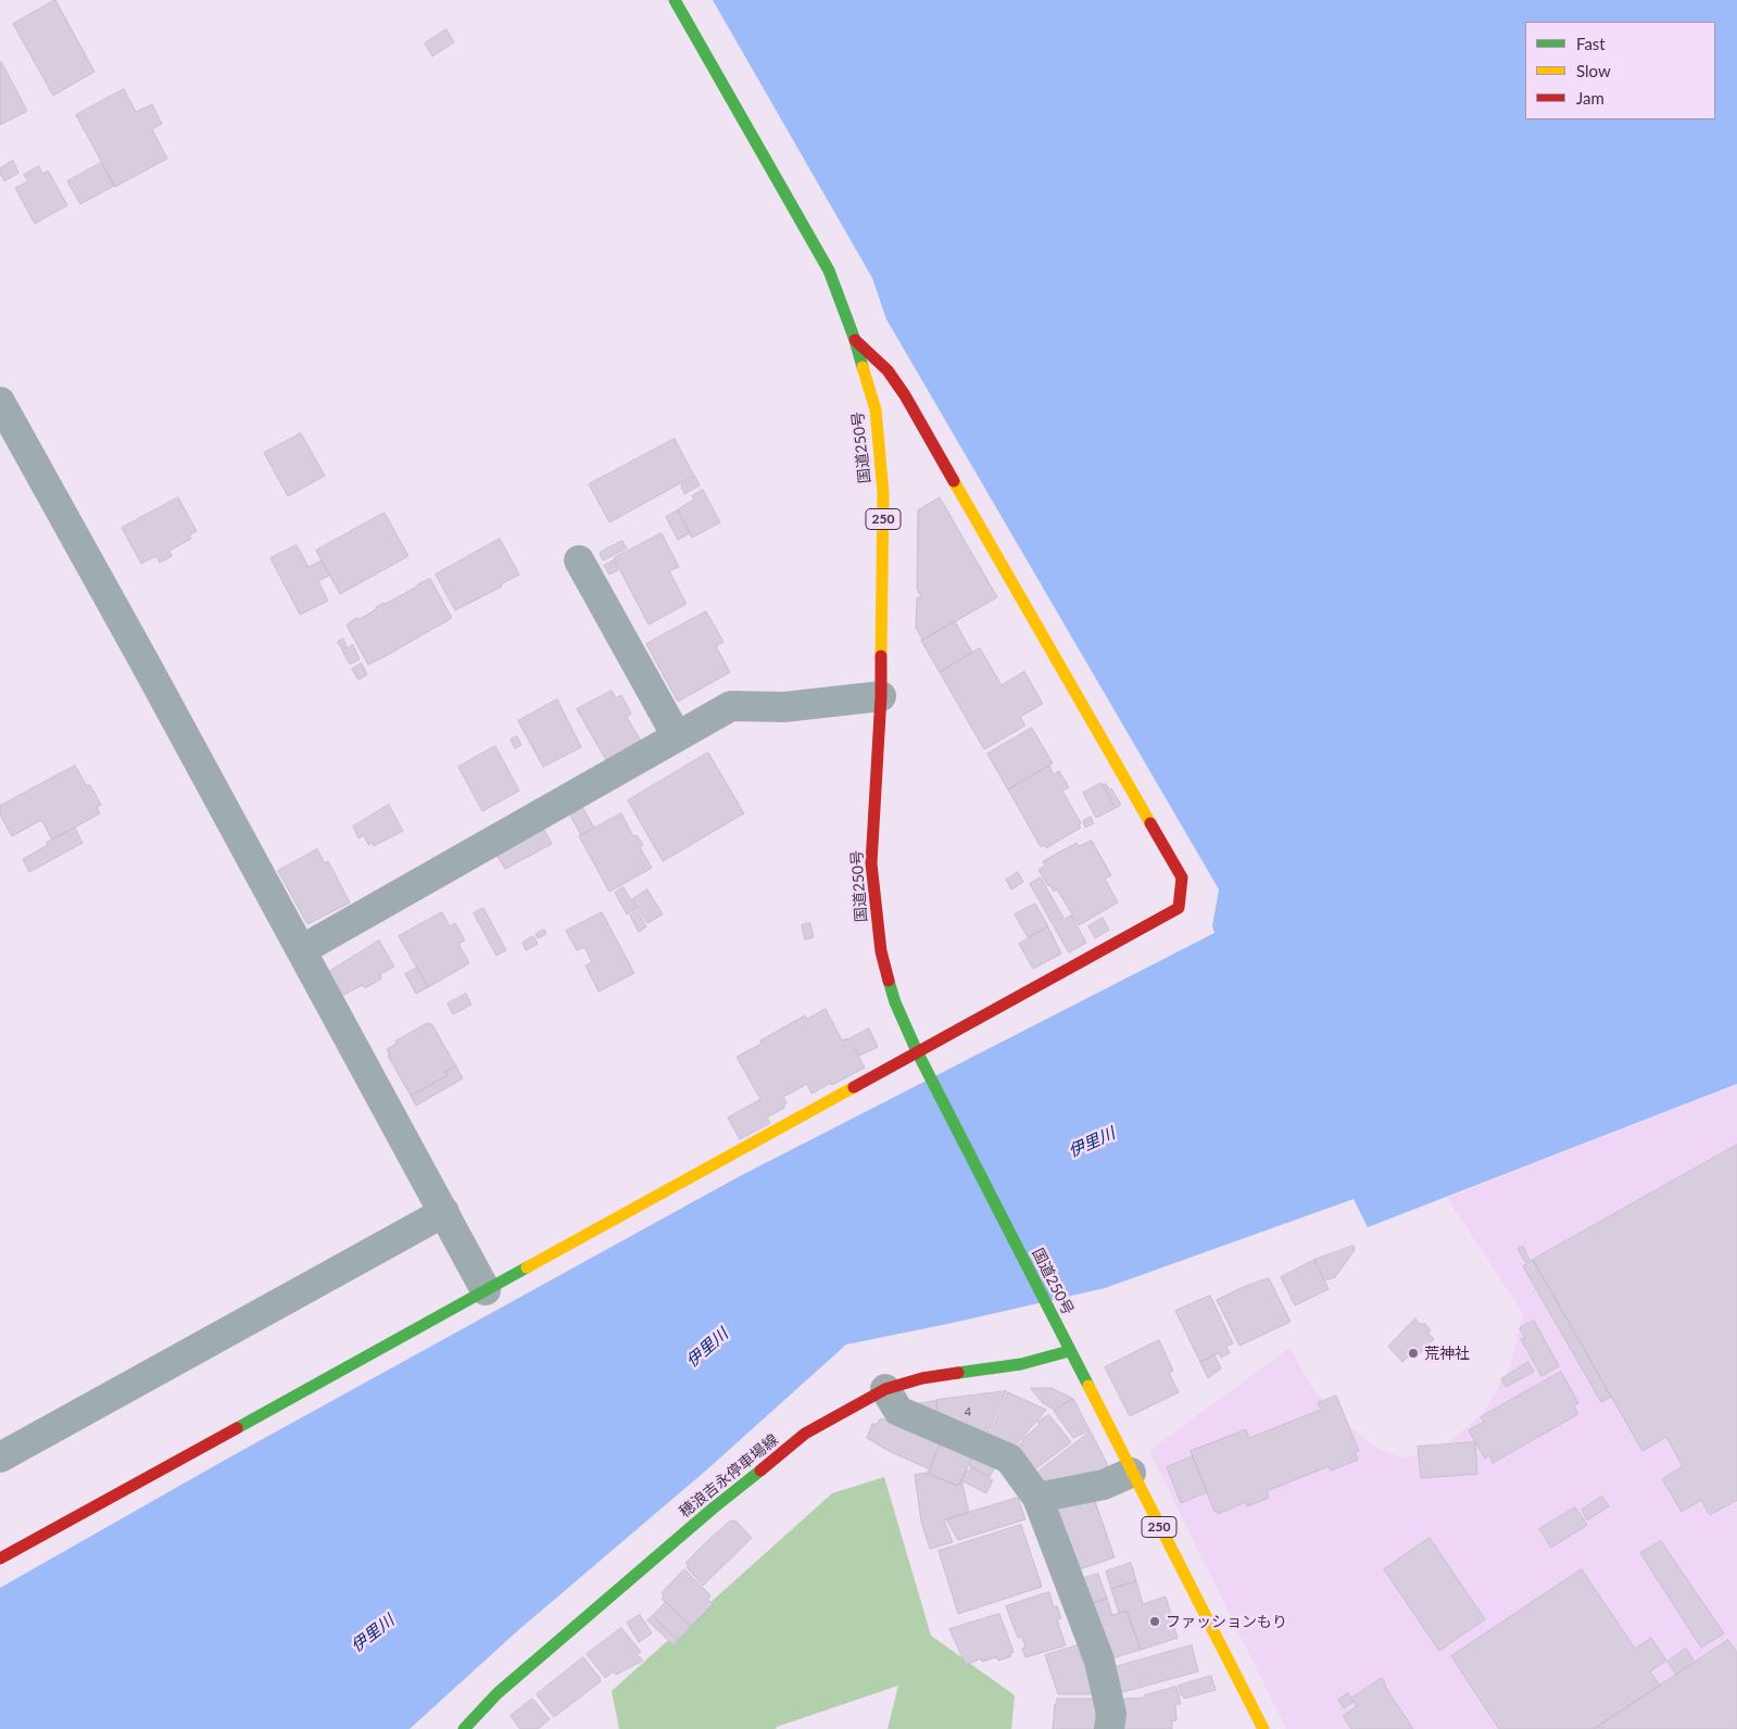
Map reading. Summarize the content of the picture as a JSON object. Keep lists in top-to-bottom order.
{
  "streets": {
    "main road": ["国道250号", "250", "穂浪吉永停車場線"]
  },
  "crossings": [
    ["国道250号", "穂浪吉永停車場線"]
  ],
  "water": ["伊里川"],
  "places": ["荒神社", "ファッションもり"],
  "house_numbers": ["4"],
  "legend": ["Fast", "Slow", "Jam"]
}
